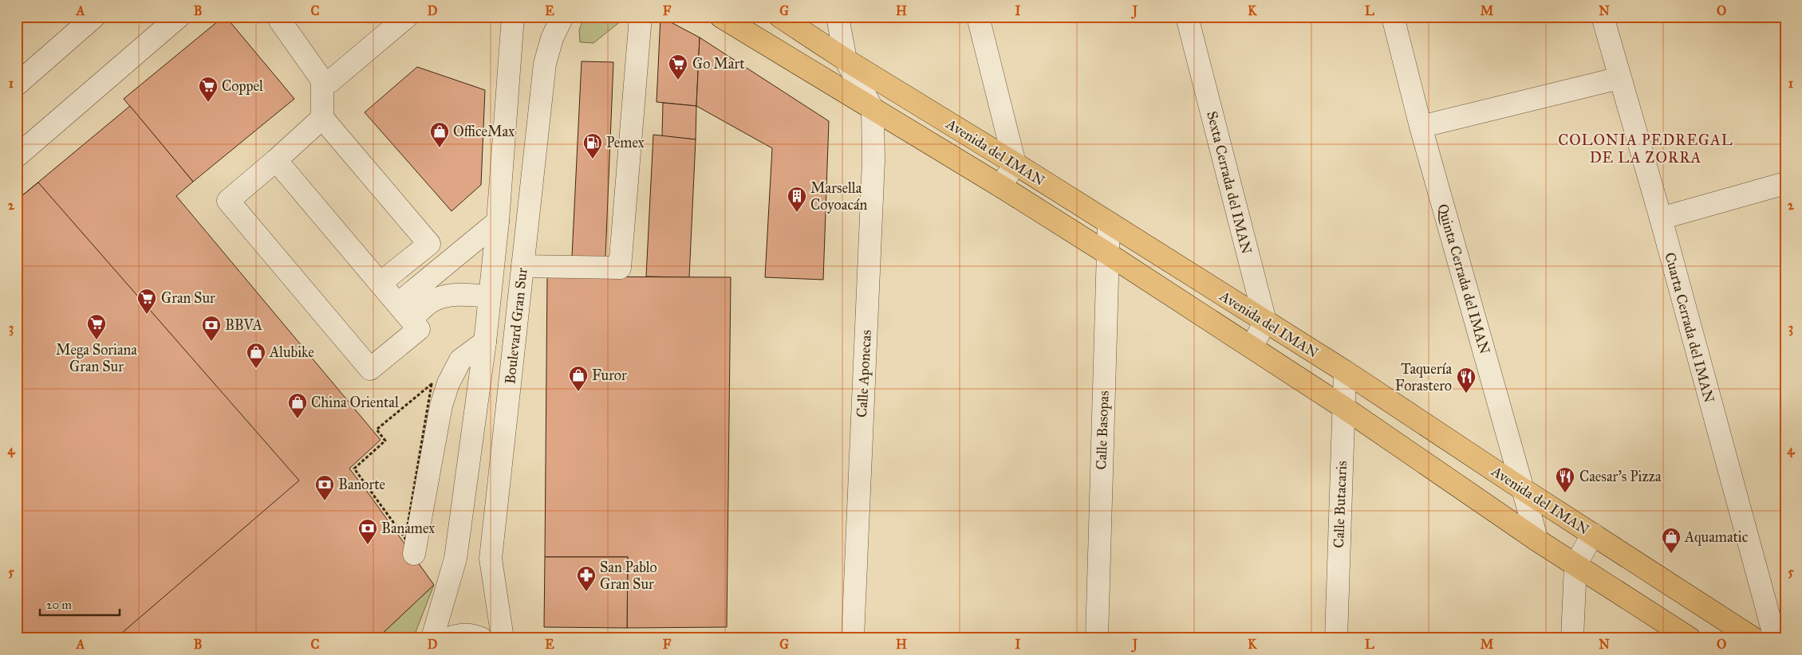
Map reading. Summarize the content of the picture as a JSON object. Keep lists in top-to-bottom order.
{
  "streets": {
    "main road": ["Avenida del IMAN"],
    "street": [
      "Sexta Cerrada del IMAN",
      "Quinta Cerrada del IMAN",
      "Boulevard Gran Sur",
      "Cuarta Cerrada del IMAN",
      "Calle Aponecas",
      "Calle Basopas",
      "Calle Butacaris"
    ]
  },
  "crossings": [
    ["Avenida del IMAN", "Sexta Cerrada del IMAN"],
    ["Avenida del IMAN", "Quinta Cerrada del IMAN"],
    ["Avenida del IMAN", "Calle Aponecas"],
    ["Avenida del IMAN", "Calle Basopas"],
    ["Avenida del IMAN", "Calle Butacaris"]
  ],
  "districts": ["COLONIA PEDREGAL DE LA ZORRA"],
  "places": {
    "supermarket": [
      "Go Mart",
      "Coppel",
      "Gran Sur",
      "Mega Soriana Gran Sur"
    ],
    "shop": [
      "OfficeMax",
      "Alubike",
      "Furor",
      "China Oriental",
      "Aquamatic"
    ],
    "fuel station": ["Pemex"],
    "building": ["Marsella Coyoacán"],
    "bank": ["BBVA", "Banorte", "Banamex"],
    "restaurant": ["Taquería Forastero", "Caesar's Pizza"],
    "pharmacy": ["San Pablo Gran Sur"]
  },
  "scale_bar": "20 m",
  "grid": {
    "columns": [
      "A",
      "B",
      "C",
      "D",
      "E",
      "F",
      "G",
      "H",
      "I",
      "J",
      "K",
      "L",
      "M",
      "N",
      "O"
    ],
    "rows": [
      "1",
      "2",
      "3",
      "4",
      "5"
    ]
  }
}
